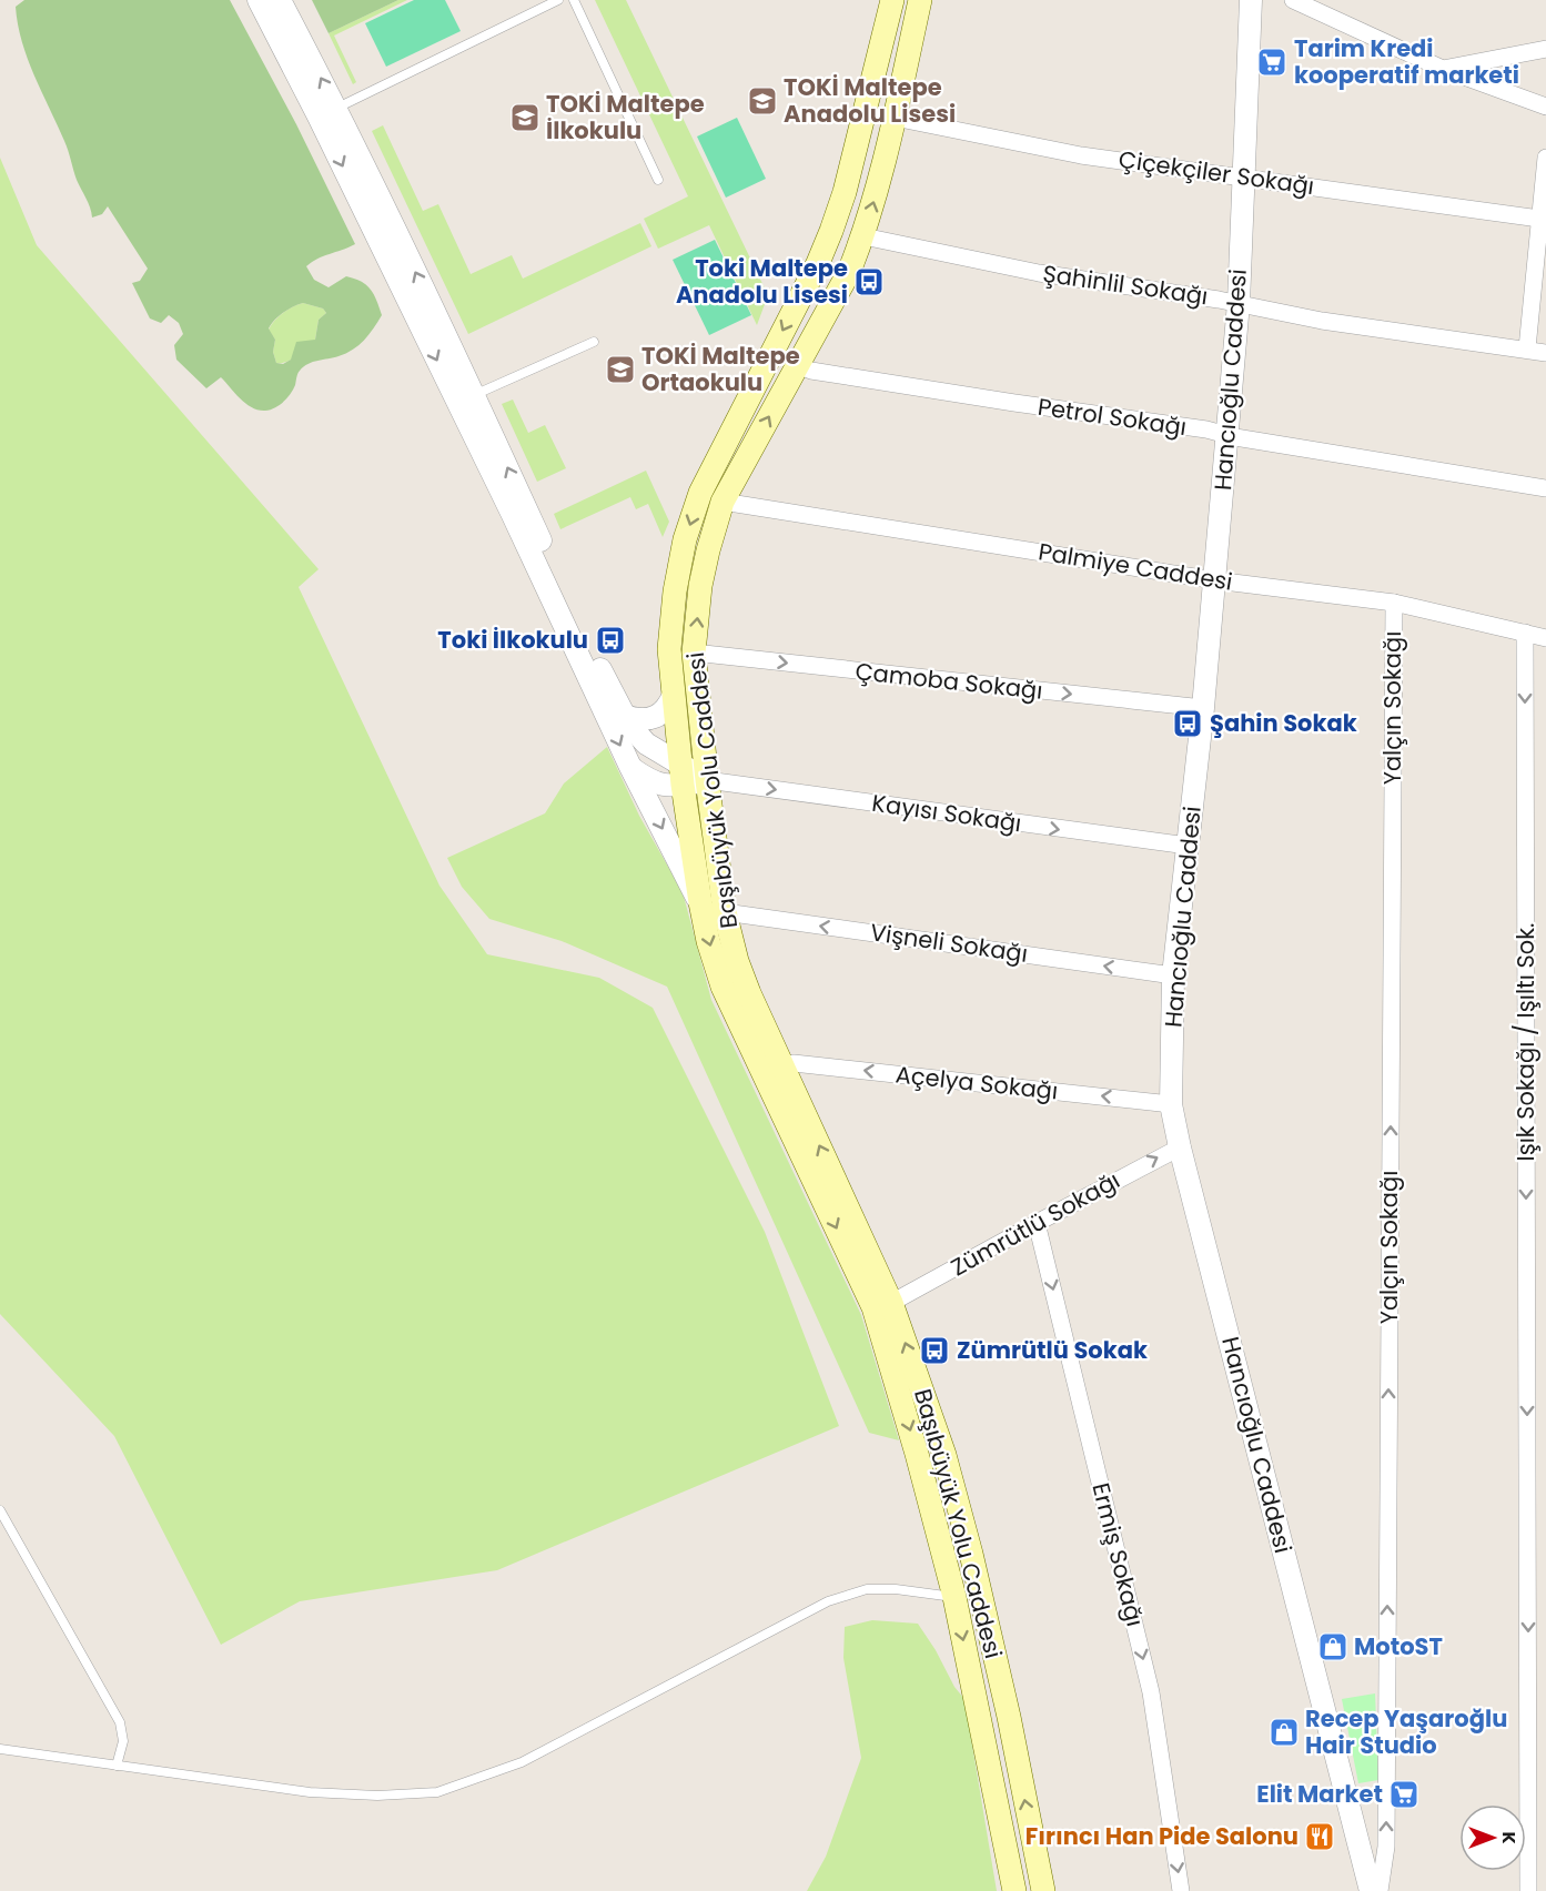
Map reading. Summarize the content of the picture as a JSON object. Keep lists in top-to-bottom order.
{
  "streets": {
    "main road": ["Başıbüyük Yolu Caddesi"],
    "street": [
      "Çiçekçiler Sokağı",
      "Şahinlil Sokağı",
      "Hancıoğlu Caddesi",
      "Petrol Sokağı",
      "Palmiye Caddesi",
      "Çamoba Sokağı",
      "Yalçın Sokağı",
      "Kayısı Sokağı",
      "Vişneli Sokağı",
      "Işık Sokağı / Işıltı Sok.",
      "Açelya Sokağı",
      "Zümrütlü Sokağı",
      "Ermiş Sokağı"
    ]
  },
  "crossings": [
    ["Çiçekçiler Sokağı", "Hancıoğlu Caddesi"],
    ["Çiçekçiler Sokağı", "Başıbüyük Yolu Caddesi"],
    ["Şahinlil Sokağı", "Hancıoğlu Caddesi"],
    ["Şahinlil Sokağı", "Başıbüyük Yolu Caddesi"],
    ["Hancıoğlu Caddesi", "Petrol Sokağı"],
    ["Hancıoğlu Caddesi", "Palmiye Caddesi"],
    ["Hancıoğlu Caddesi", "Çamoba Sokağı"],
    ["Hancıoğlu Caddesi", "Kayısı Sokağı"],
    ["Hancıoğlu Caddesi", "Vişneli Sokağı"],
    ["Hancıoğlu Caddesi", "Açelya Sokağı"],
    ["Hancıoğlu Caddesi", "Zümrütlü Sokağı"],
    ["Petrol Sokağı", "Başıbüyük Yolu Caddesi"],
    ["Palmiye Caddesi", "Yalçın Sokağı"],
    ["Palmiye Caddesi", "Başıbüyük Yolu Caddesi"],
    ["Palmiye Caddesi", "Işık Sokağı / Işıltı Sok."],
    ["Çamoba Sokağı", "Başıbüyük Yolu Caddesi"],
    ["Başıbüyük Yolu Caddesi", "Kayısı Sokağı"],
    ["Başıbüyük Yolu Caddesi", "Vişneli Sokağı"],
    ["Başıbüyük Yolu Caddesi", "Açelya Sokağı"],
    ["Başıbüyük Yolu Caddesi", "Zümrütlü Sokağı"],
    ["Zümrütlü Sokağı", "Ermiş Sokağı"]
  ],
  "one_way": [
    "Çamoba Sokağı",
    "Yalçın Sokağı",
    "Kayısı Sokağı",
    "Vişneli Sokağı",
    "Işık Sokağı / Işıltı Sok.",
    "Açelya Sokağı",
    "Zümrütlü Sokağı",
    "Ermiş Sokağı"
  ],
  "places": {
    "supermarket": ["Tarim Kredi kooperatif marketi", "Elit Market"],
    "school or university": ["TOKİ Maltepe Anadolu Lisesi", "TOKİ Maltepe İlkokulu", "TOKİ Maltepe Ortaokulu"],
    "bus stop": [
      "Toki Maltepe Anadolu Lisesi",
      "Toki İlkokulu",
      "Şahin Sokak",
      "Zümrütlü Sokak"
    ],
    "shop": ["MotoST", "Recep Yaşaroğlu Hair Studio"],
    "restaurant": ["Fırıncı Han Pide Salonu"]
  },
  "north": "right"
}
